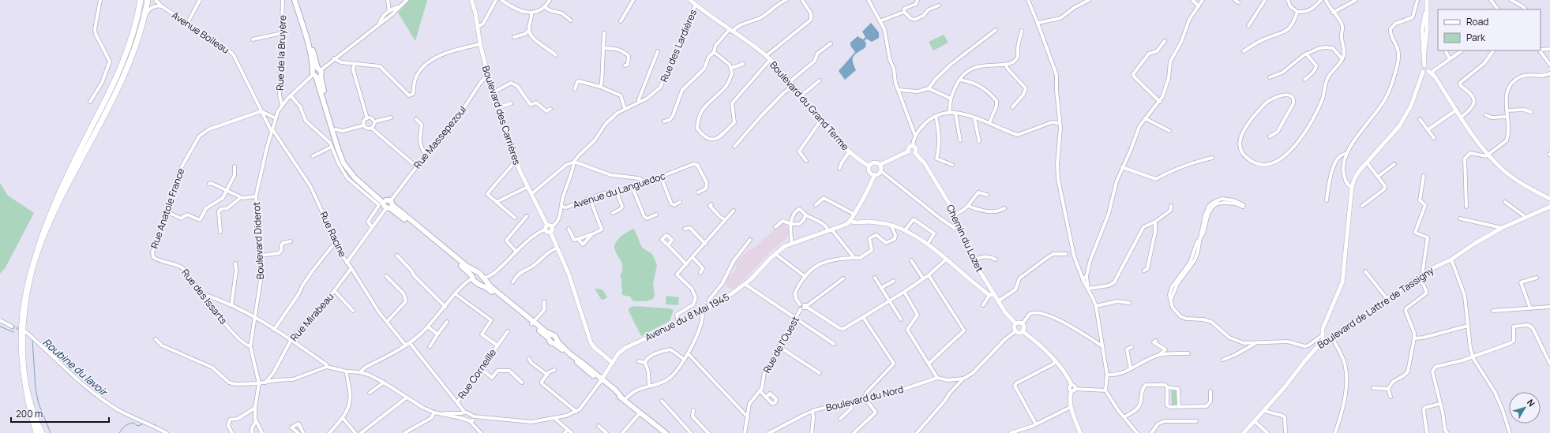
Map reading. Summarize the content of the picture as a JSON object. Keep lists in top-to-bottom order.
{
  "streets": {
    "street": [
      "Avenue Boileau",
      "Rue des Lardières",
      "Rue de la Bruyère",
      "Boulevard du Grand Terme",
      "Boulevard des Carrières",
      "Rue Massepezoul",
      "Avenue du Languedoc",
      "Rue Anatole France",
      "Rue Racine",
      "Chemin du Lozet",
      "Boulevard Diderot",
      "Rue des Issarts",
      "Boulevard de Lattre de Tassigny",
      "Rue Mirabeau",
      "Avenue du 8 Mai 1945",
      "Rue de l'Ouest",
      "Rue Corneille",
      "Boulevard du Nord"
    ]
  },
  "crossings": [
    ["Avenue Boileau", "Rue Anatole France"],
    ["Avenue Boileau", "Rue Racine"],
    ["Rue des Lardières", "Boulevard du Grand Terme"],
    ["Rue des Lardières", "Boulevard des Carrières"],
    ["Rue de la Bruyère", "Boulevard Diderot"],
    ["Boulevard du Grand Terme", "Avenue du 8 Mai 1945"],
    ["Boulevard des Carrières", "Rue Massepezoul"],
    ["Rue Anatole France", "Rue des Issarts"],
    ["Rue Racine", "Boulevard Diderot"],
    ["Rue Racine", "Rue Mirabeau"],
    ["Boulevard Diderot", "Rue des Issarts"]
  ],
  "water": ["Roubine du lavoir"],
  "legend": ["Road", "Park"],
  "scale_bar": "200 m",
  "north": "top right"
}
